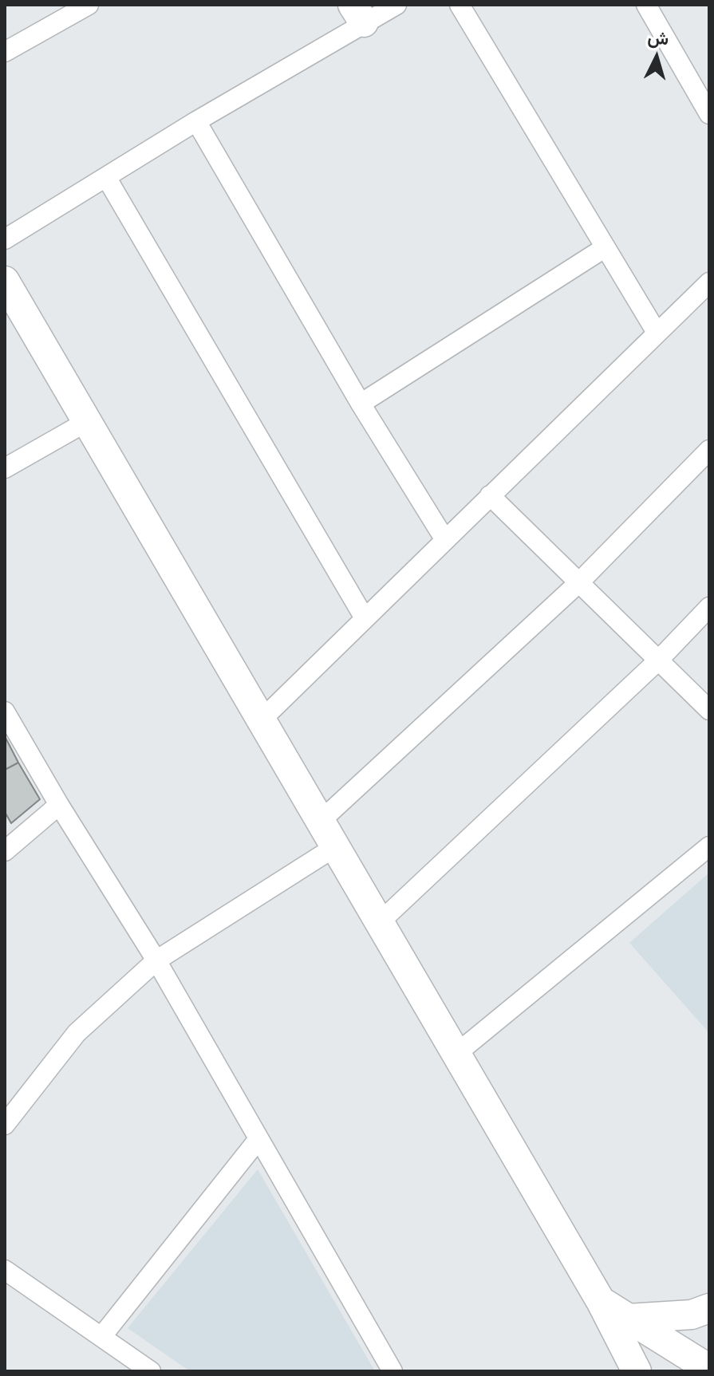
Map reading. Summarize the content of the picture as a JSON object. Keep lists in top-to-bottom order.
{
  "north": "top"
}
